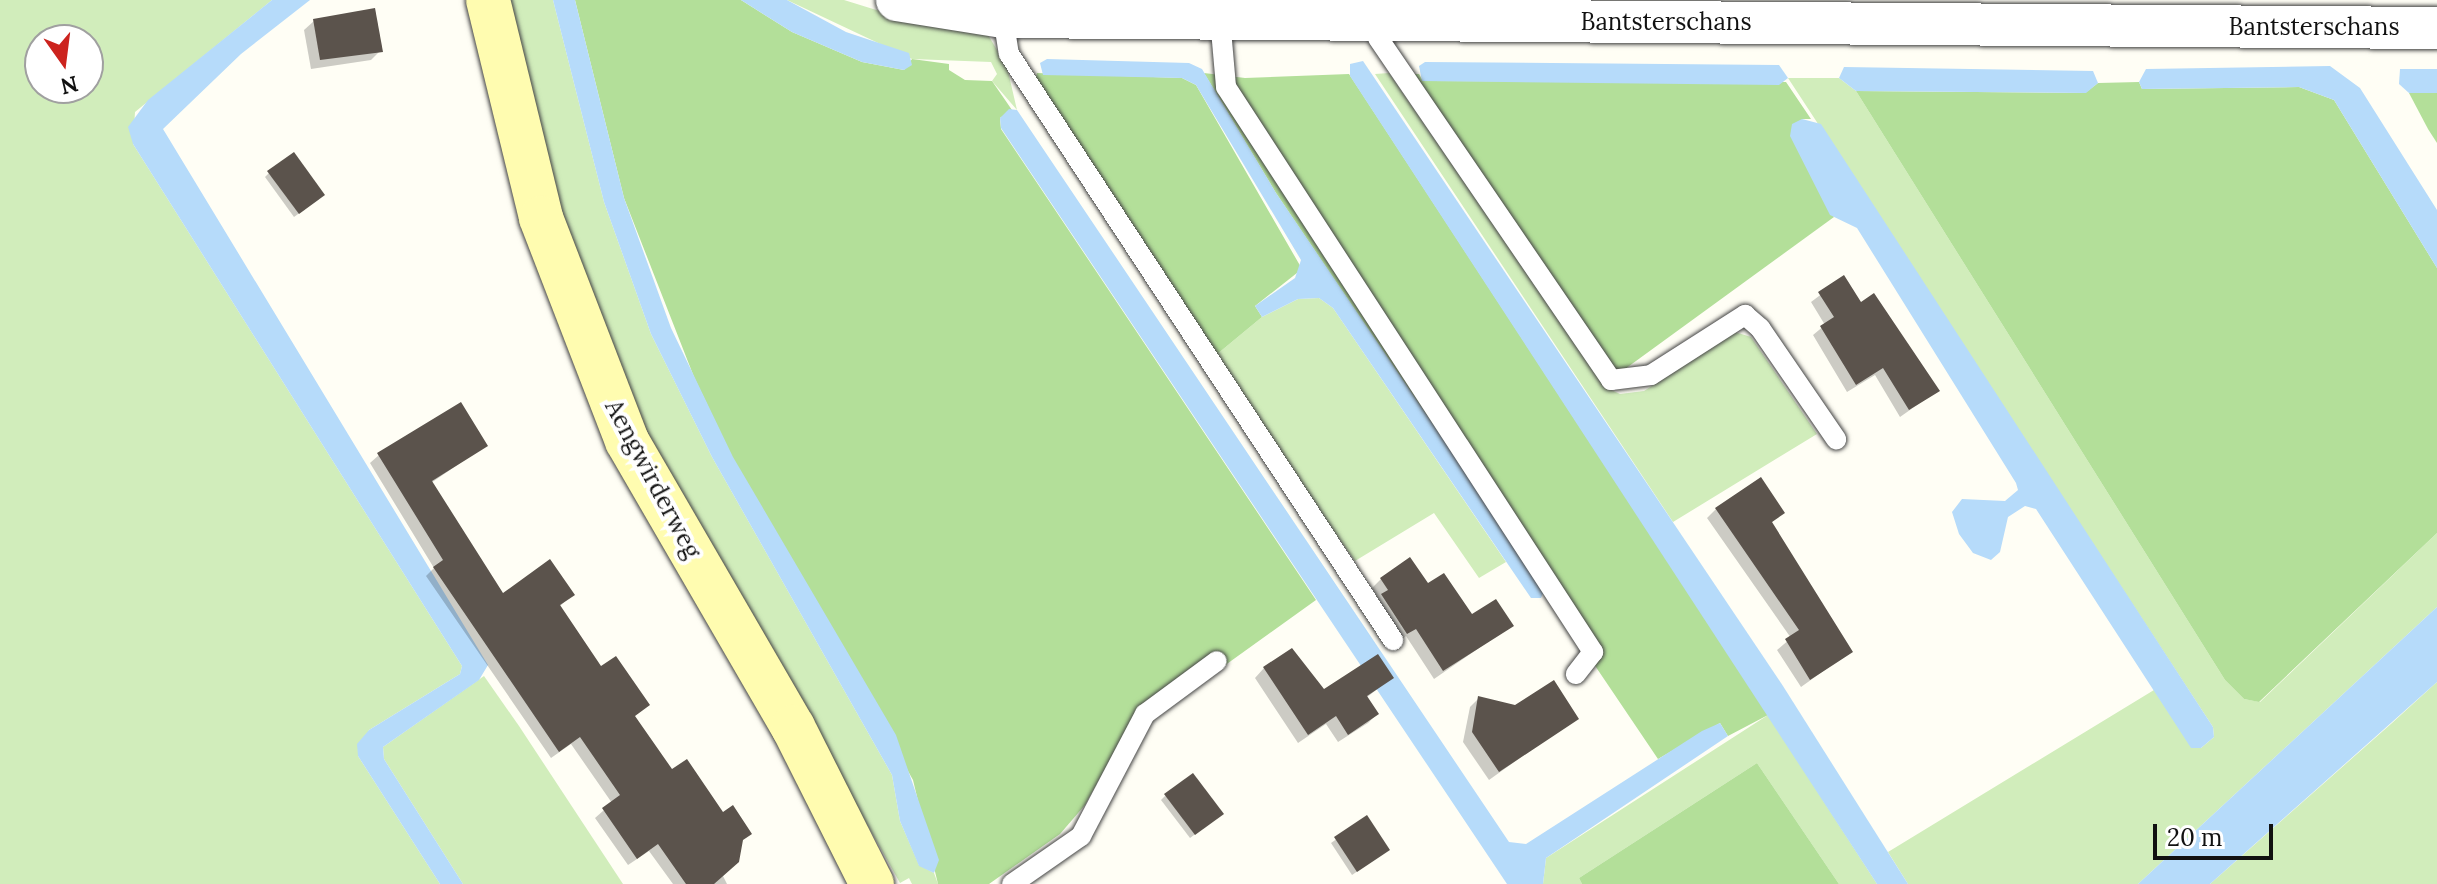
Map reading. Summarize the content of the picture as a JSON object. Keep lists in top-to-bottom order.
{
  "streets": {
    "street": ["Bantsterschans", "Aengwirderweg"]
  },
  "scale_bar": "20 m",
  "north": "bottom"
}
